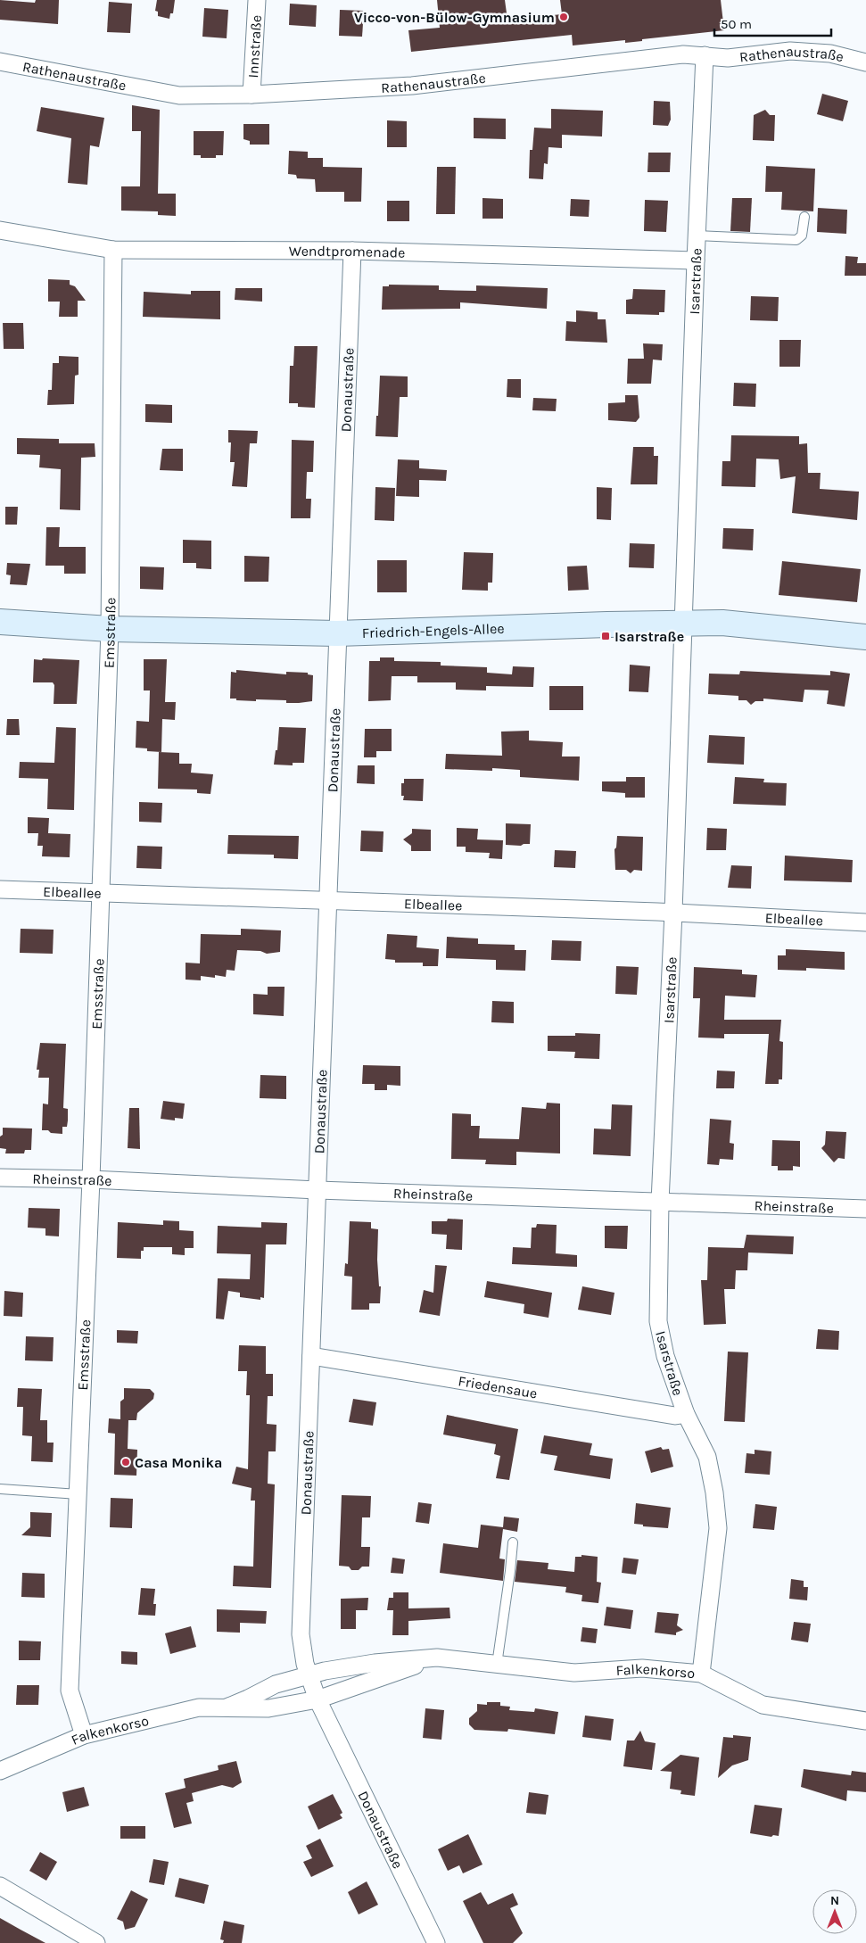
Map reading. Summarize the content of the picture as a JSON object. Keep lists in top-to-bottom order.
{
  "streets": {
    "street": [
      "Innstraße",
      "Rathenaustraße",
      "Wendtpromenade",
      "Isarstraße",
      "Donaustraße",
      "Friedrich-Engels-Allee",
      "Emsstraße",
      "Elbeallee",
      "Rheinstraße",
      "Friedensaue",
      "Falkenkorso"
    ]
  },
  "crossings": [
    ["Innstraße", "Rathenaustraße"],
    ["Rathenaustraße", "Isarstraße"],
    ["Wendtpromenade", "Isarstraße"],
    ["Wendtpromenade", "Donaustraße"],
    ["Wendtpromenade", "Emsstraße"],
    ["Isarstraße", "Friedrich-Engels-Allee"],
    ["Isarstraße", "Elbeallee"],
    ["Isarstraße", "Rheinstraße"],
    ["Isarstraße", "Friedensaue"],
    ["Isarstraße", "Falkenkorso"],
    ["Donaustraße", "Friedrich-Engels-Allee"],
    ["Donaustraße", "Elbeallee"],
    ["Donaustraße", "Rheinstraße"],
    ["Donaustraße", "Friedensaue"],
    ["Donaustraße", "Falkenkorso"],
    ["Friedrich-Engels-Allee", "Emsstraße"],
    ["Emsstraße", "Elbeallee"],
    ["Emsstraße", "Rheinstraße"],
    ["Emsstraße", "Falkenkorso"]
  ],
  "places": {
    "other": ["Vicco-von-Bülow-Gymnasium", "Casa Monika"],
    "transit": ["Isarstraße"]
  },
  "scale_bar": "50 m",
  "north": "top"
}
